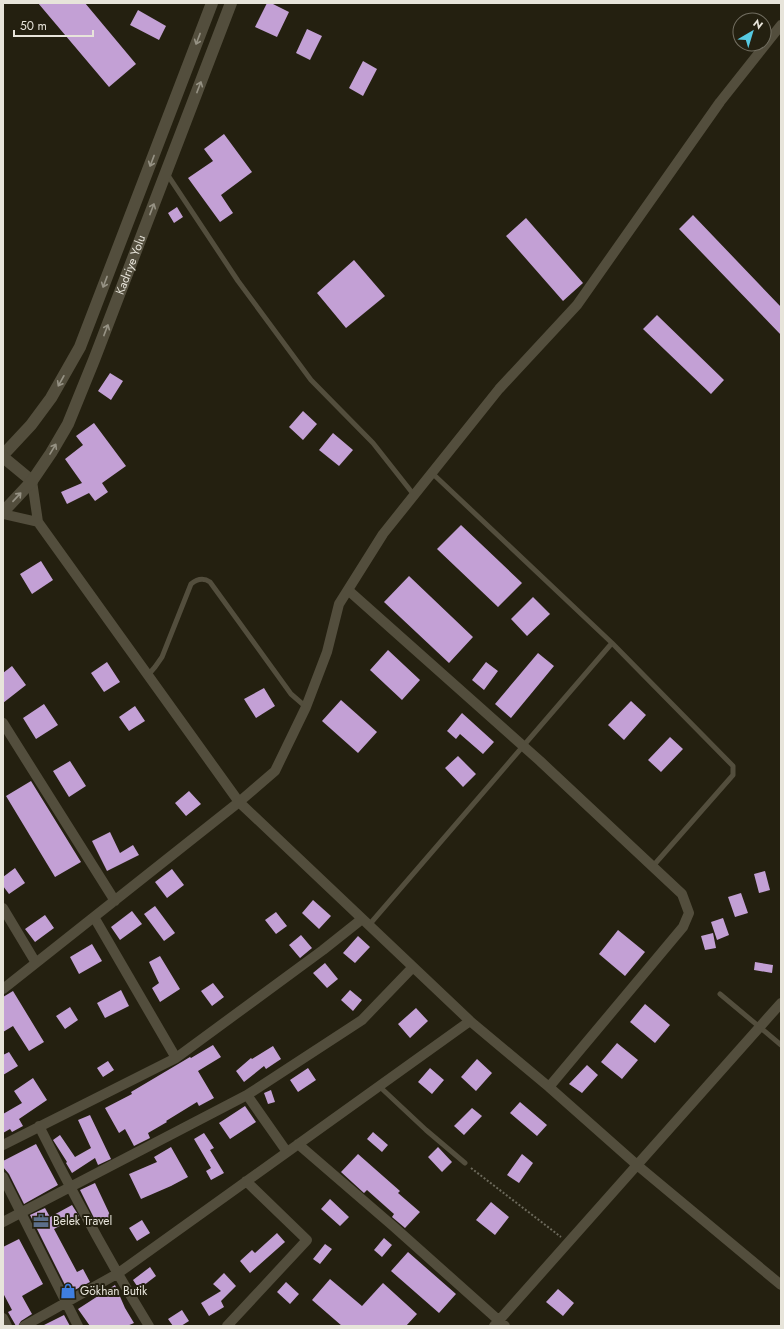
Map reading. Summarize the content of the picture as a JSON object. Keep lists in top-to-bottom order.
{
  "streets": {
    "main road": ["Kadriye Yolu"]
  },
  "places": {
    "office": ["Belek Travel"],
    "shop": ["Gökhan Butik"]
  },
  "scale_bar": "50 m",
  "north": "top right"
}
